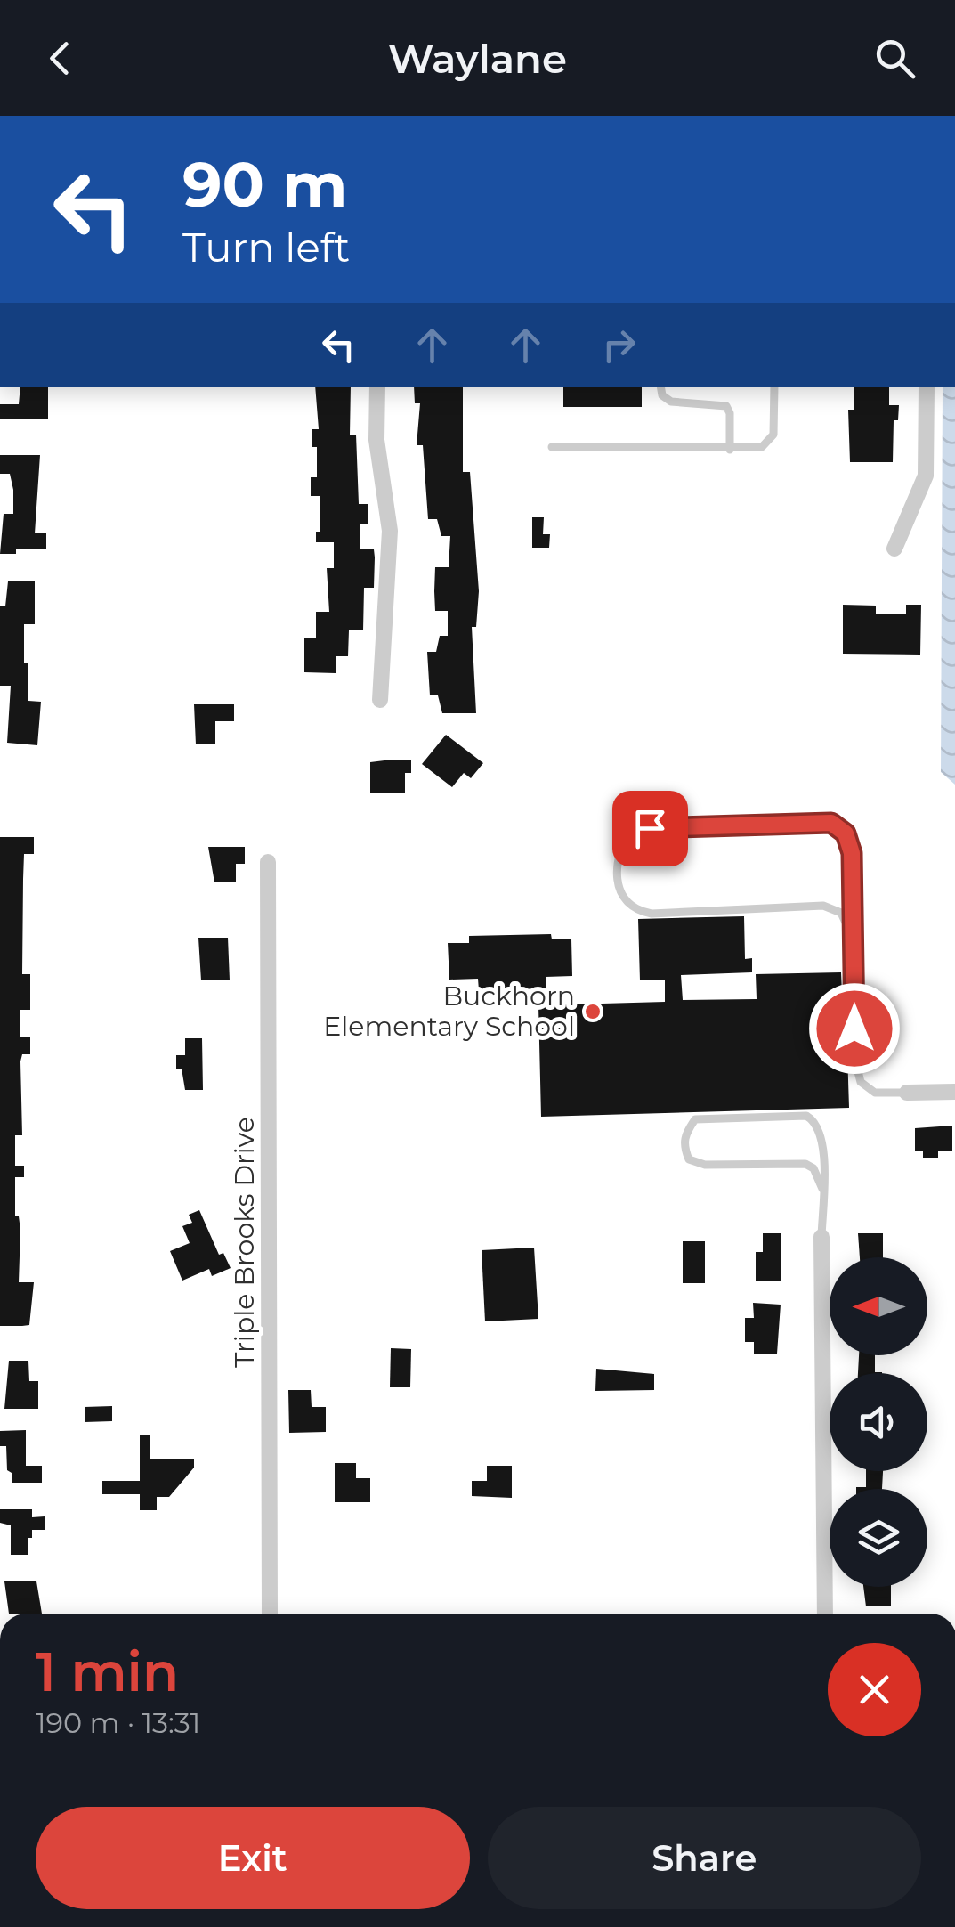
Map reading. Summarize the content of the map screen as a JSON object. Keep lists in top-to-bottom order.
{
  "streets": {
    "street": ["Triple Brooks Drive"]
  },
  "places": ["Buckhorn Elementary School"],
  "north": "left",
  "page": {
    "header": "Waylane",
    "turn": ["90 m", "Turn left"],
    "heading": ["1 min", "190 m · 13:31"],
    "buttons": ["Exit", "Share"]
  }
}
